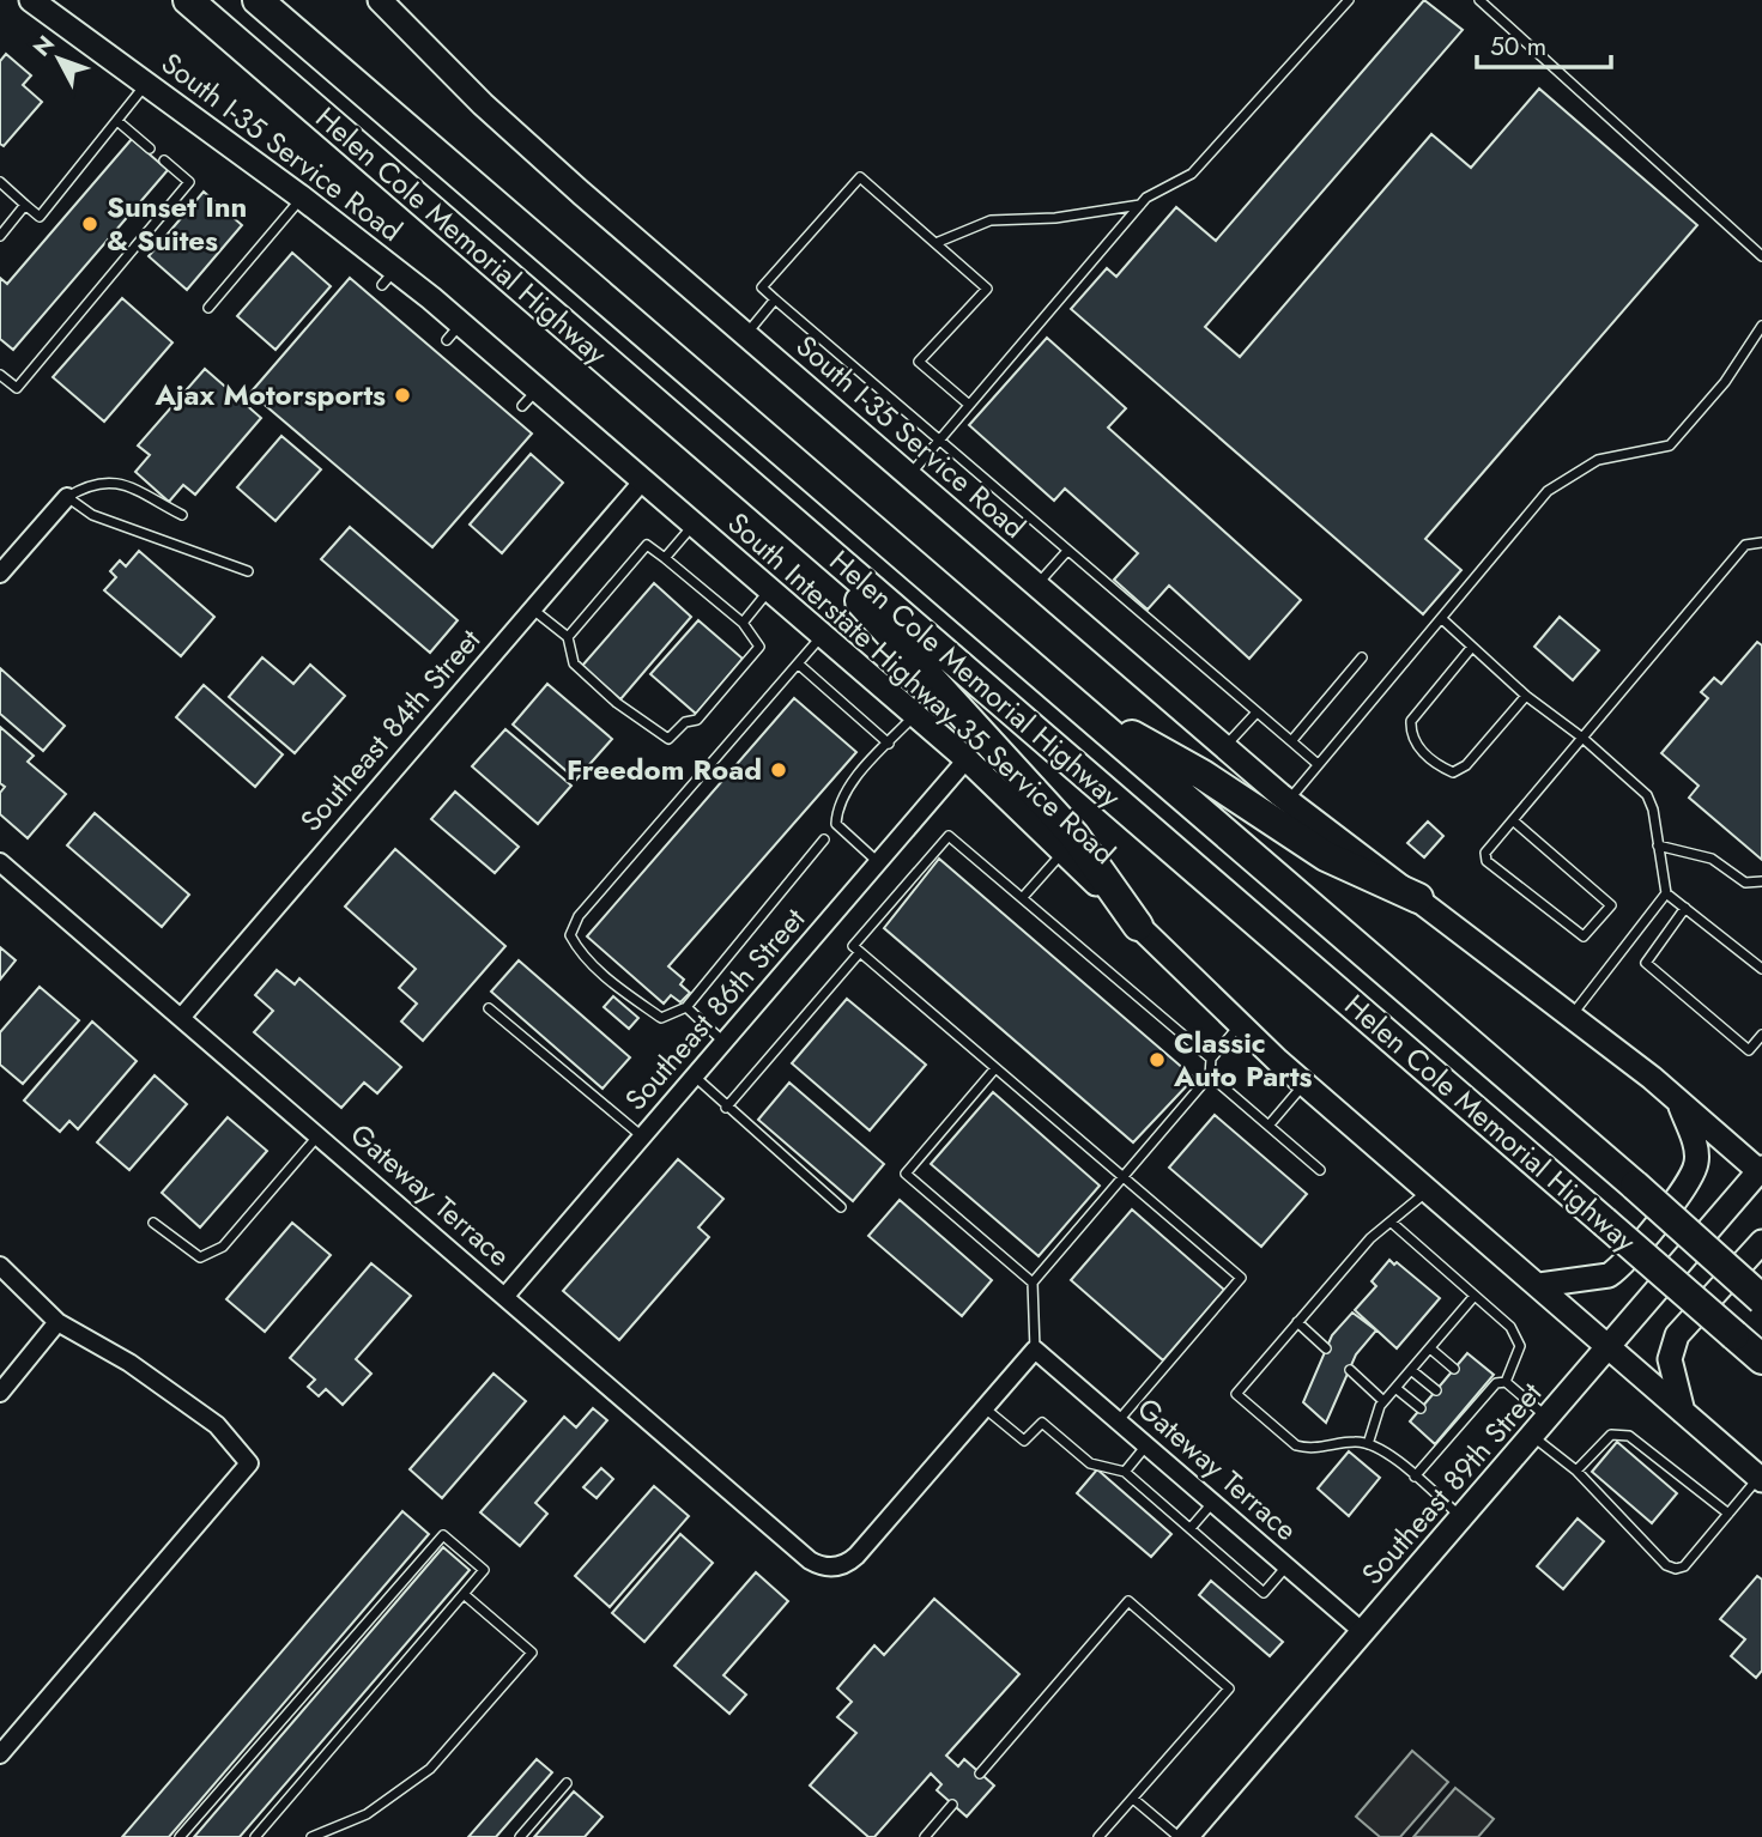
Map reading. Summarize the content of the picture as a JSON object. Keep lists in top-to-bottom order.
{
  "streets": {
    "highway": ["Helen Cole Memorial Highway"],
    "main road": ["South I-35 Service Road", "South Interstate Highway 35 Service Road", "Southeast 89th Street"],
    "street": ["Southeast 84th Street", "Southeast 86th Street", "Gateway Terrace"]
  },
  "crossings": [
    ["South I-35 Service Road", "South Interstate Highway 35 Service Road"],
    ["South I-35 Service Road", "Southeast 84th Street"],
    ["South Interstate Highway 35 Service Road", "Southeast 84th Street"],
    ["South Interstate Highway 35 Service Road", "Southeast 86th Street"],
    ["South Interstate Highway 35 Service Road", "Southeast 89th Street"],
    ["Southeast 84th Street", "Gateway Terrace"],
    ["Southeast 86th Street", "Gateway Terrace"],
    ["Gateway Terrace", "Southeast 89th Street"]
  ],
  "places": [
    "Sunset Inn & Suites",
    "Ajax Motorsports",
    "Freedom Road",
    "Classic Auto Parts"
  ],
  "scale_bar": "50 m",
  "north": "top left"
}
